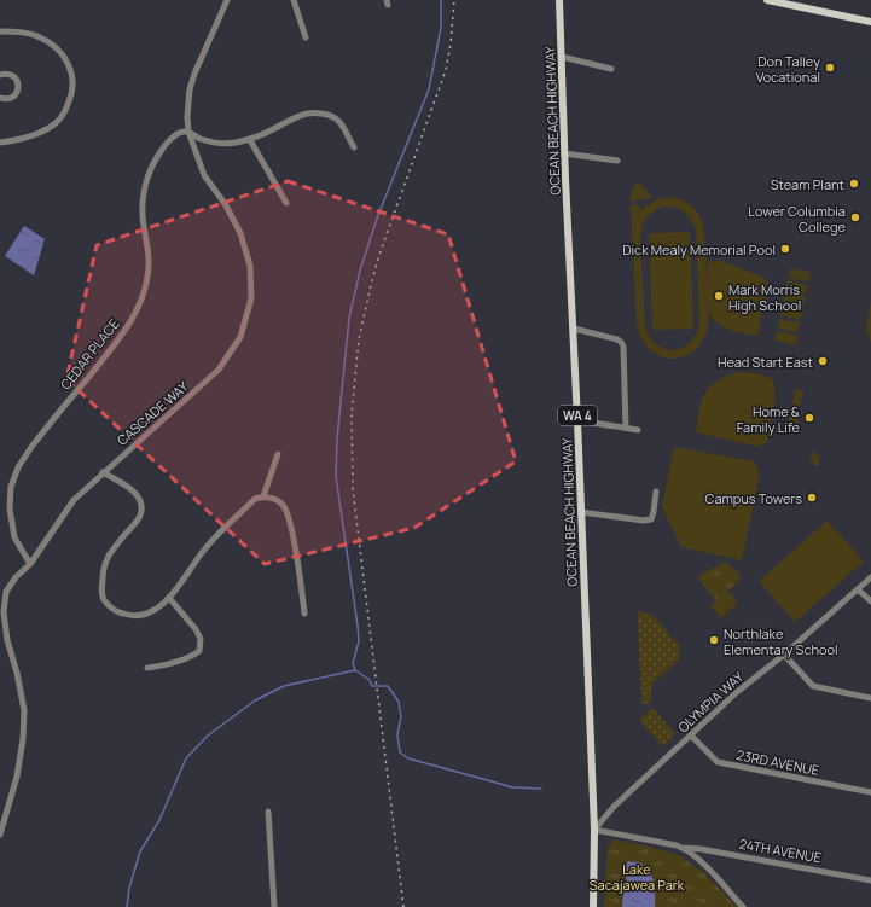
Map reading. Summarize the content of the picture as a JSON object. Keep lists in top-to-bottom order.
{
  "streets": {
    "main road": ["OCEAN BEACH HIGHWAY", "WA 4"],
    "street": [
      "CEDAR PLACE",
      "CASCADE WAY",
      "OLYMPIA WAY",
      "23RD AVENUE",
      "24TH AVENUE"
    ]
  },
  "crossings": [
    ["OCEAN BEACH HIGHWAY", "OLYMPIA WAY"],
    ["OCEAN BEACH HIGHWAY", "24TH AVENUE"],
    ["CEDAR PLACE", "CASCADE WAY"],
    ["OLYMPIA WAY", "23RD AVENUE"],
    ["OLYMPIA WAY", "24TH AVENUE"]
  ],
  "parks": ["Lake Sacajawea Park"],
  "places": [
    "Don Talley Vocational",
    "Steam Plant",
    "Lower Columbia College",
    "Dick Mealy Memorial Pool",
    "Mark Morris High School",
    "Head Start East",
    "Home & Family Life",
    "Campus Towers",
    "Northlake Elementary School"
  ]
}
